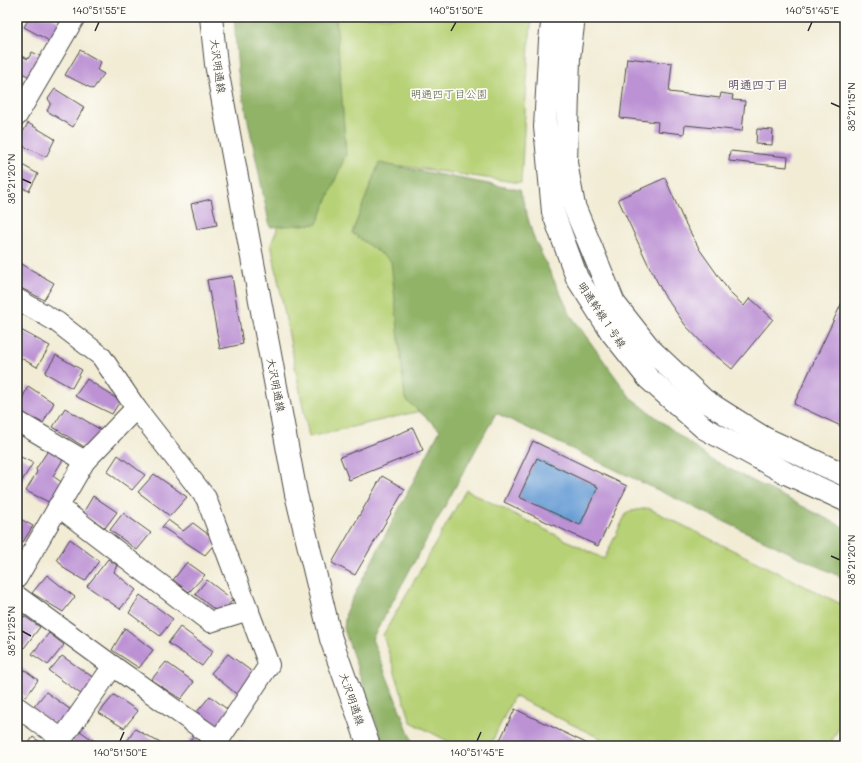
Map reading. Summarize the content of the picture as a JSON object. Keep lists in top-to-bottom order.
{
  "streets": {
    "street": ["大沢明通線", "明通幹線１号線"]
  },
  "districts": ["明通四丁目"],
  "parks": ["明通四丁目公園"],
  "coordinates": [
    "140°51'55\"E",
    "140°51'50\"E",
    "140°51'45\"E",
    "38°21'15\"N",
    "38°21'20\"N",
    "38°21'25\"N"
  ]
}
